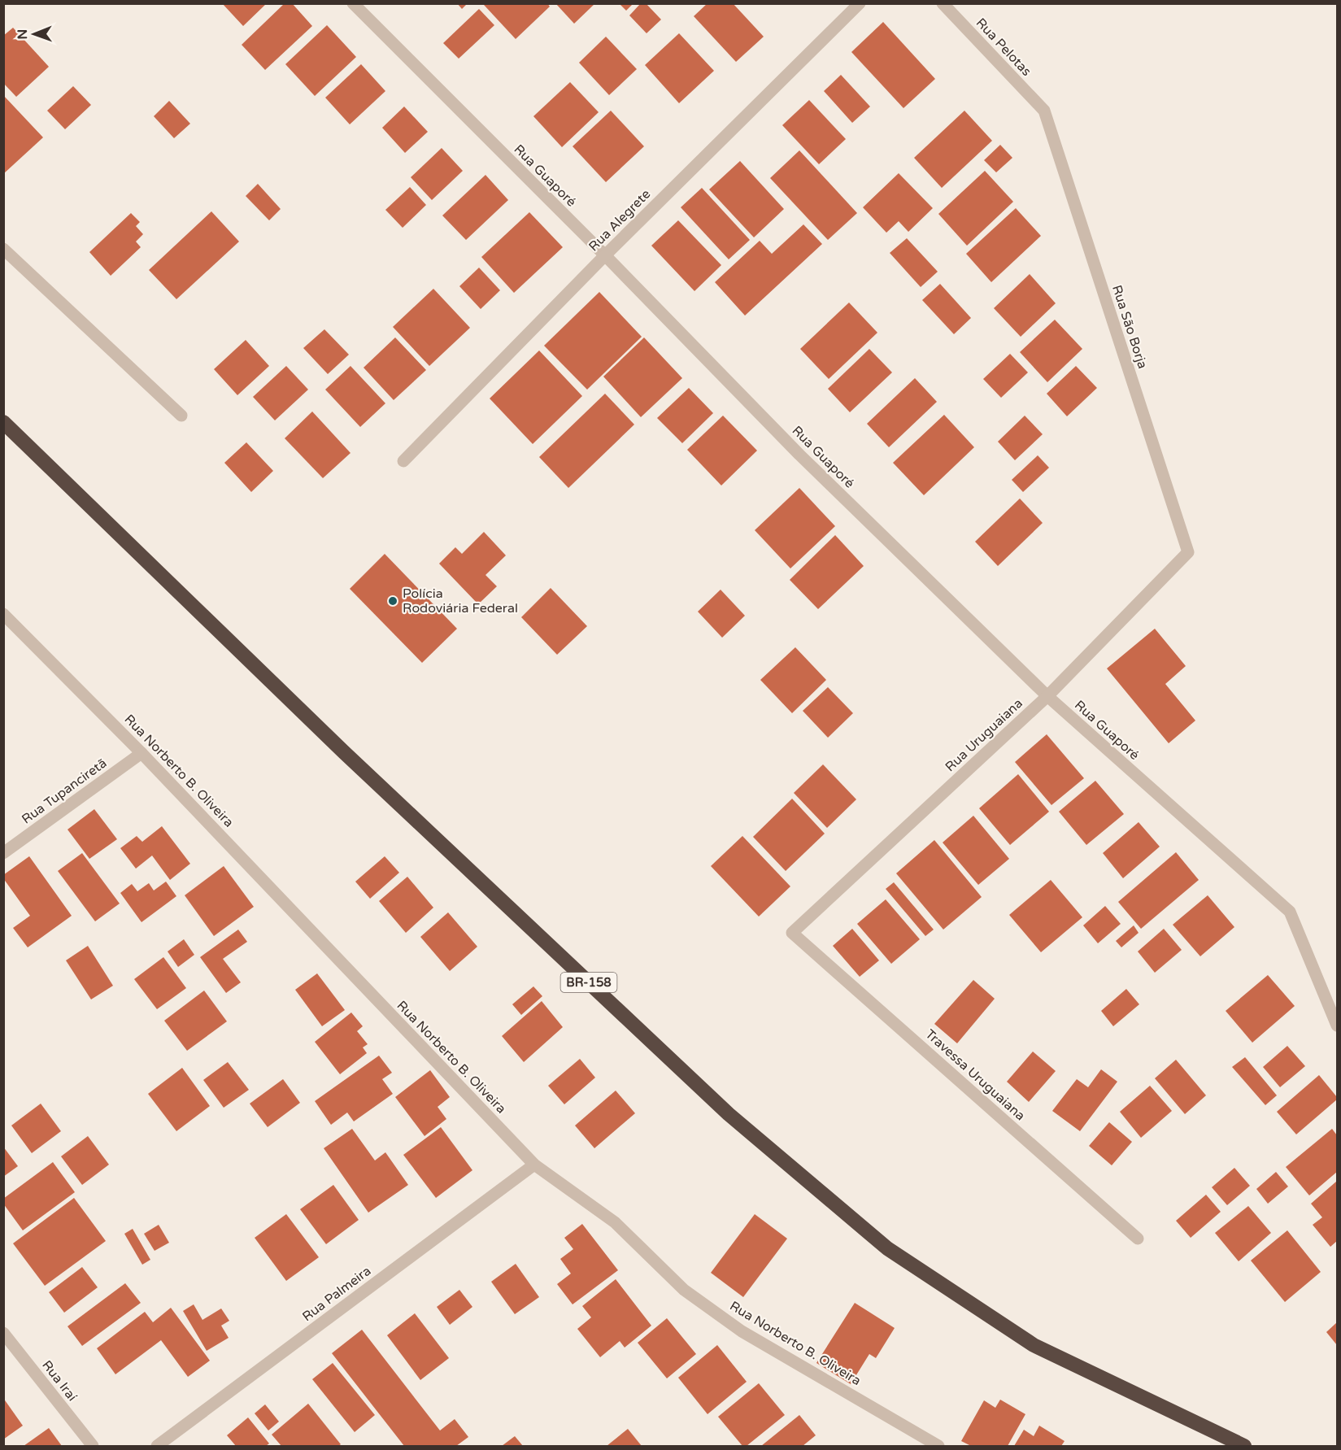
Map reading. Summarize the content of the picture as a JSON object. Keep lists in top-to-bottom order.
{
  "streets": {
    "highway": ["BR-158"],
    "street": [
      "Rua Pelotas",
      "Rua Guaporé",
      "Rua Alegrete",
      "Rua São Borja",
      "Rua Uruguaiana",
      "Rua Norberto B. Oliveira",
      "Rua Tupanciretã",
      "Travessa Uruguaiana",
      "Rua Palmeira",
      "Rua Iraí"
    ]
  },
  "crossings": [
    ["Rua Pelotas", "Rua São Borja"],
    ["Rua Guaporé", "Rua Alegrete"],
    ["Rua Guaporé", "Rua Uruguaiana"],
    ["Rua São Borja", "Rua Uruguaiana"],
    ["Rua Uruguaiana", "Travessa Uruguaiana"],
    ["Rua Norberto B. Oliveira", "Rua Tupanciretã"],
    ["Rua Norberto B. Oliveira", "Rua Palmeira"]
  ],
  "places": ["Polícia Rodoviária Federal"],
  "north": "left"
}
